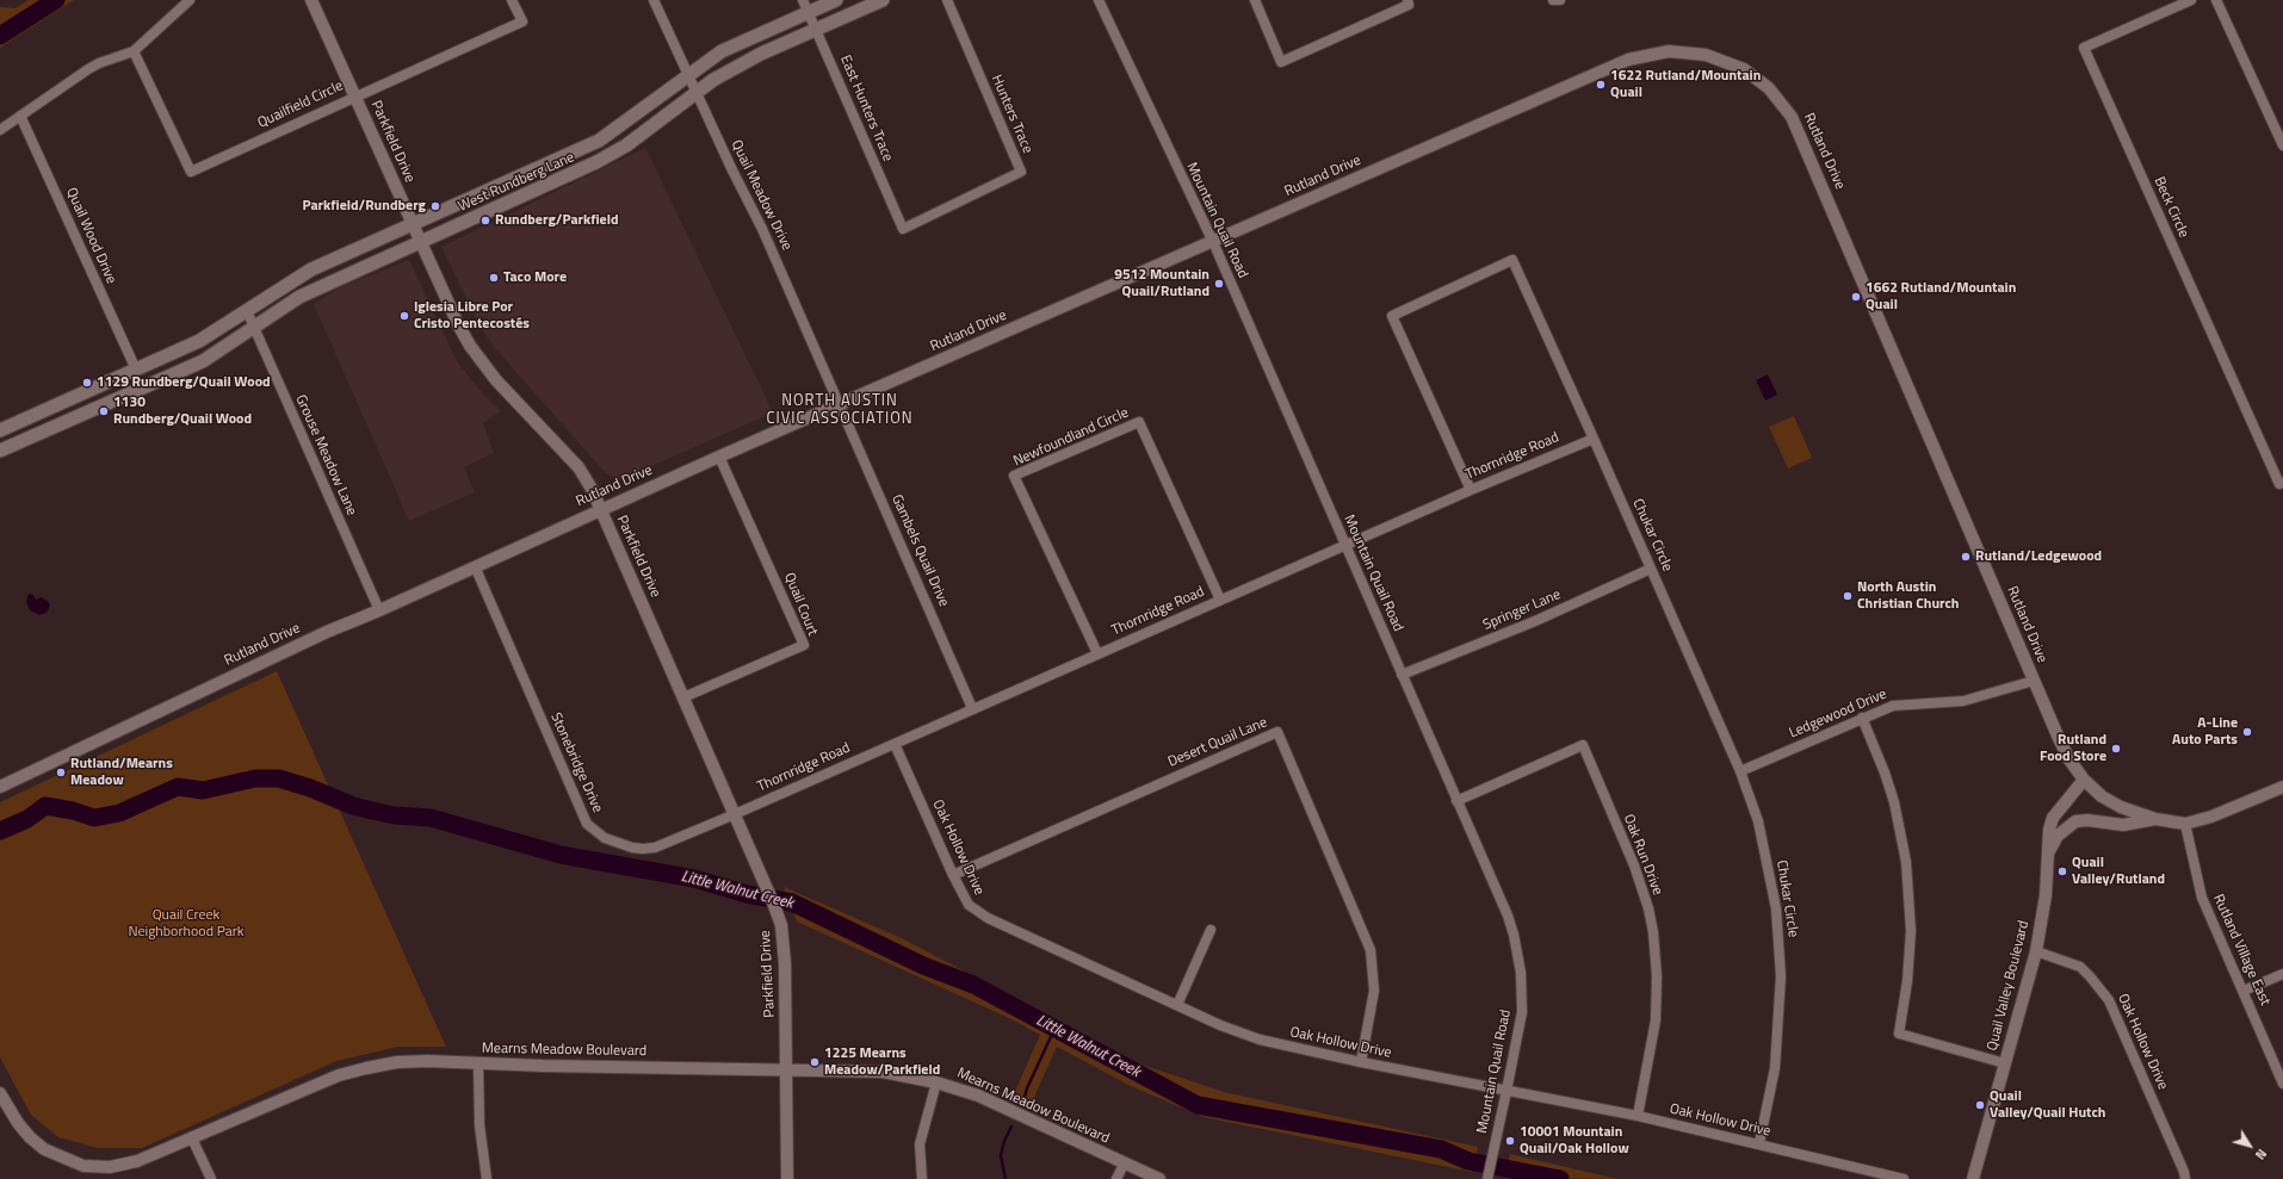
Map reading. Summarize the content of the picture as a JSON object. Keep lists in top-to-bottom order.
{
  "streets": {
    "main road": ["West Rundberg Lane"],
    "street": [
      "Quailfield Circle",
      "East Hunters Trace",
      "Hunters Trace",
      "Parkfield Drive",
      "Rutland Drive",
      "Quail Meadow Drive",
      "Beck Circle",
      "Mountain Quail Road",
      "Quail Wood Drive",
      "Newfoundland Circle",
      "Grouse Meadow Lane",
      "Thornridge Road",
      "Chukar Circle",
      "Gambels Quail Drive",
      "Quail Court",
      "Springer Lane",
      "Ledgewood Drive",
      "Desert Quail Lane",
      "Stonebridge Drive",
      "Oak Hollow Drive",
      "Oak Run Drive",
      "Rutland Village East",
      "Quail Valley Boulevard",
      "Mearns Meadow Boulevard"
    ]
  },
  "crossings": [
    ["Quailfield Circle", "Parkfield Drive"],
    ["East Hunters Trace", "Hunters Trace"],
    ["East Hunters Trace", "West Rundberg Lane"],
    ["Parkfield Drive", "Rutland Drive"],
    ["Parkfield Drive", "West Rundberg Lane"],
    ["Parkfield Drive", "Thornridge Road"],
    ["Parkfield Drive", "Quail Court"],
    ["Parkfield Drive", "Stonebridge Drive"],
    ["Parkfield Drive", "Mearns Meadow Boulevard"],
    ["Rutland Drive", "Quail Meadow Drive"],
    ["Rutland Drive", "Mountain Quail Road"],
    ["Rutland Drive", "Grouse Meadow Lane"],
    ["Rutland Drive", "Gambels Quail Drive"],
    ["Rutland Drive", "Quail Court"],
    ["Rutland Drive", "Ledgewood Drive"],
    ["Rutland Drive", "Stonebridge Drive"],
    ["Rutland Drive", "Rutland Village East"],
    ["Rutland Drive", "Quail Valley Boulevard"],
    ["West Rundberg Lane", "Quail Meadow Drive"],
    ["West Rundberg Lane", "Quail Wood Drive"],
    ["West Rundberg Lane", "Grouse Meadow Lane"],
    ["Quail Meadow Drive", "Gambels Quail Drive"],
    ["Mountain Quail Road", "Thornridge Road"],
    ["Mountain Quail Road", "Springer Lane"],
    ["Mountain Quail Road", "Oak Hollow Drive"],
    ["Mountain Quail Road", "Oak Run Drive"],
    ["Newfoundland Circle", "Thornridge Road"],
    ["Thornridge Road", "Chukar Circle"],
    ["Thornridge Road", "Gambels Quail Drive"],
    ["Thornridge Road", "Stonebridge Drive"],
    ["Thornridge Road", "Oak Hollow Drive"],
    ["Chukar Circle", "Springer Lane"],
    ["Chukar Circle", "Ledgewood Drive"],
    ["Chukar Circle", "Oak Hollow Drive"],
    ["Desert Quail Lane", "Oak Hollow Drive"],
    ["Oak Hollow Drive", "Oak Run Drive"],
    ["Oak Hollow Drive", "Quail Valley Boulevard"]
  ],
  "districts": ["NORTH AUSTIN CIVIC ASSOCIATION"],
  "water": ["Little Walnut Creek"],
  "parks": ["Quail Creek Neighborhood Park"],
  "places": [
    "1622 Rutland/Mountain Quail",
    "Parkfield/Rundberg",
    "Rundberg/Parkfield",
    "Taco More",
    "9512 Mountain Quail/Rutland",
    "1662 Rutland/Mountain Quail",
    "Iglesia Libre Por Cristo Pentecostés",
    "1129 Rundberg/Quail Wood",
    "1130 Rundberg/Quail Wood",
    "Rutland/Ledgewood",
    "North Austin Christian Church",
    "A-Line Auto Parts",
    "Rutland Food Store",
    "Rutland/Mearns Meadow",
    "Quail Valley/Rutland",
    "1225 Mearns Meadow/Parkfield",
    "Quail Valley/Quail Hutch",
    "10001 Mountain Quail/Oak Hollow"
  ],
  "north": "bottom right"
}
